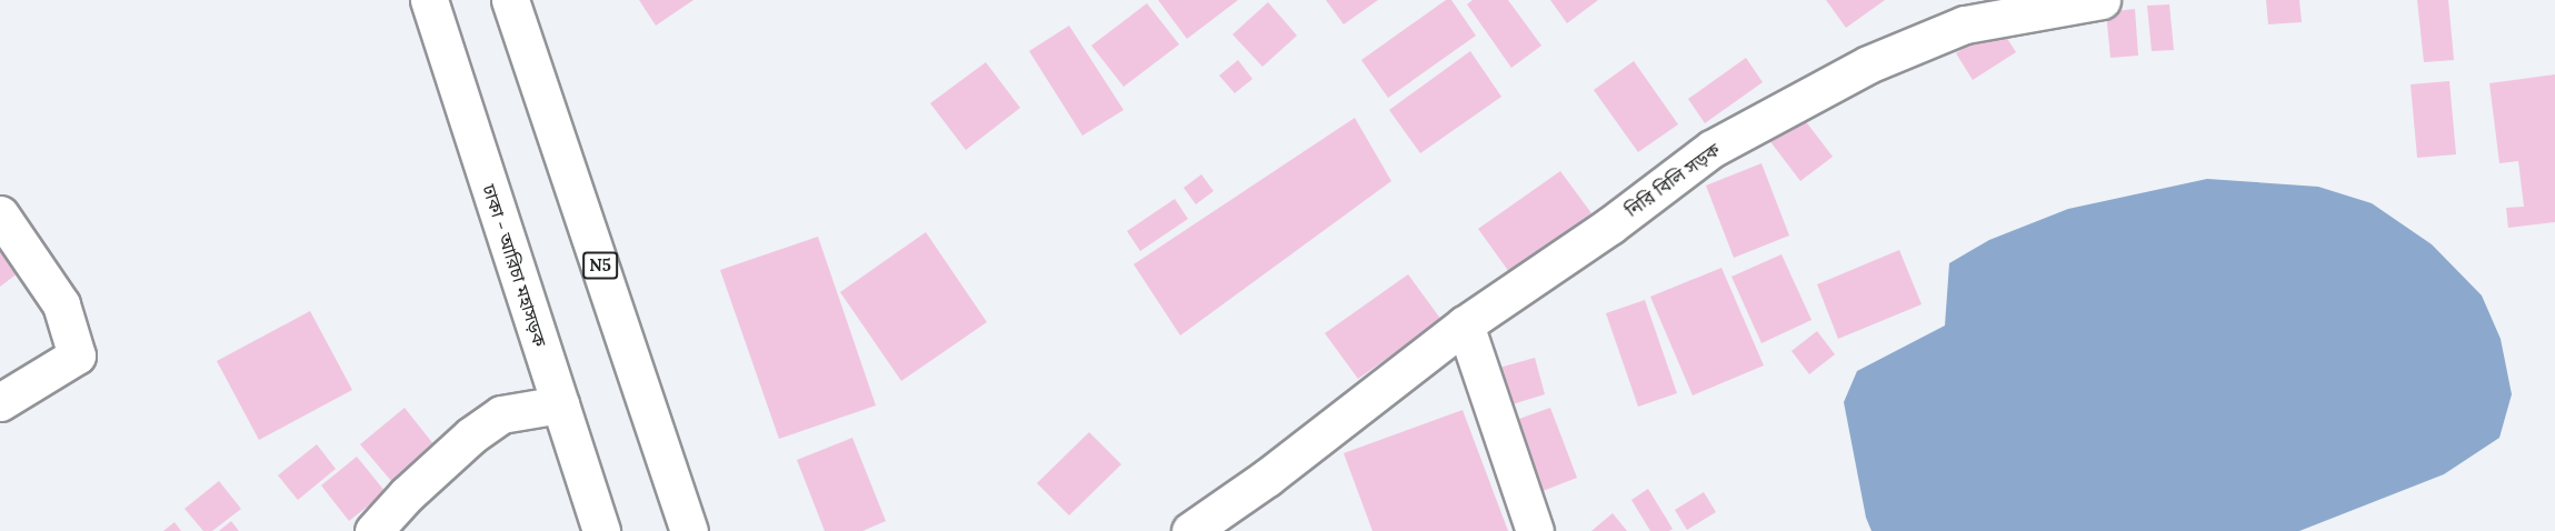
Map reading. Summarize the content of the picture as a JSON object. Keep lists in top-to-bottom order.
{
  "streets": {
    "main road": ["নিরি বিলি সড়ক", "ঢাকা - আরিচা মহাসড়ক", "N5"]
  }
}
